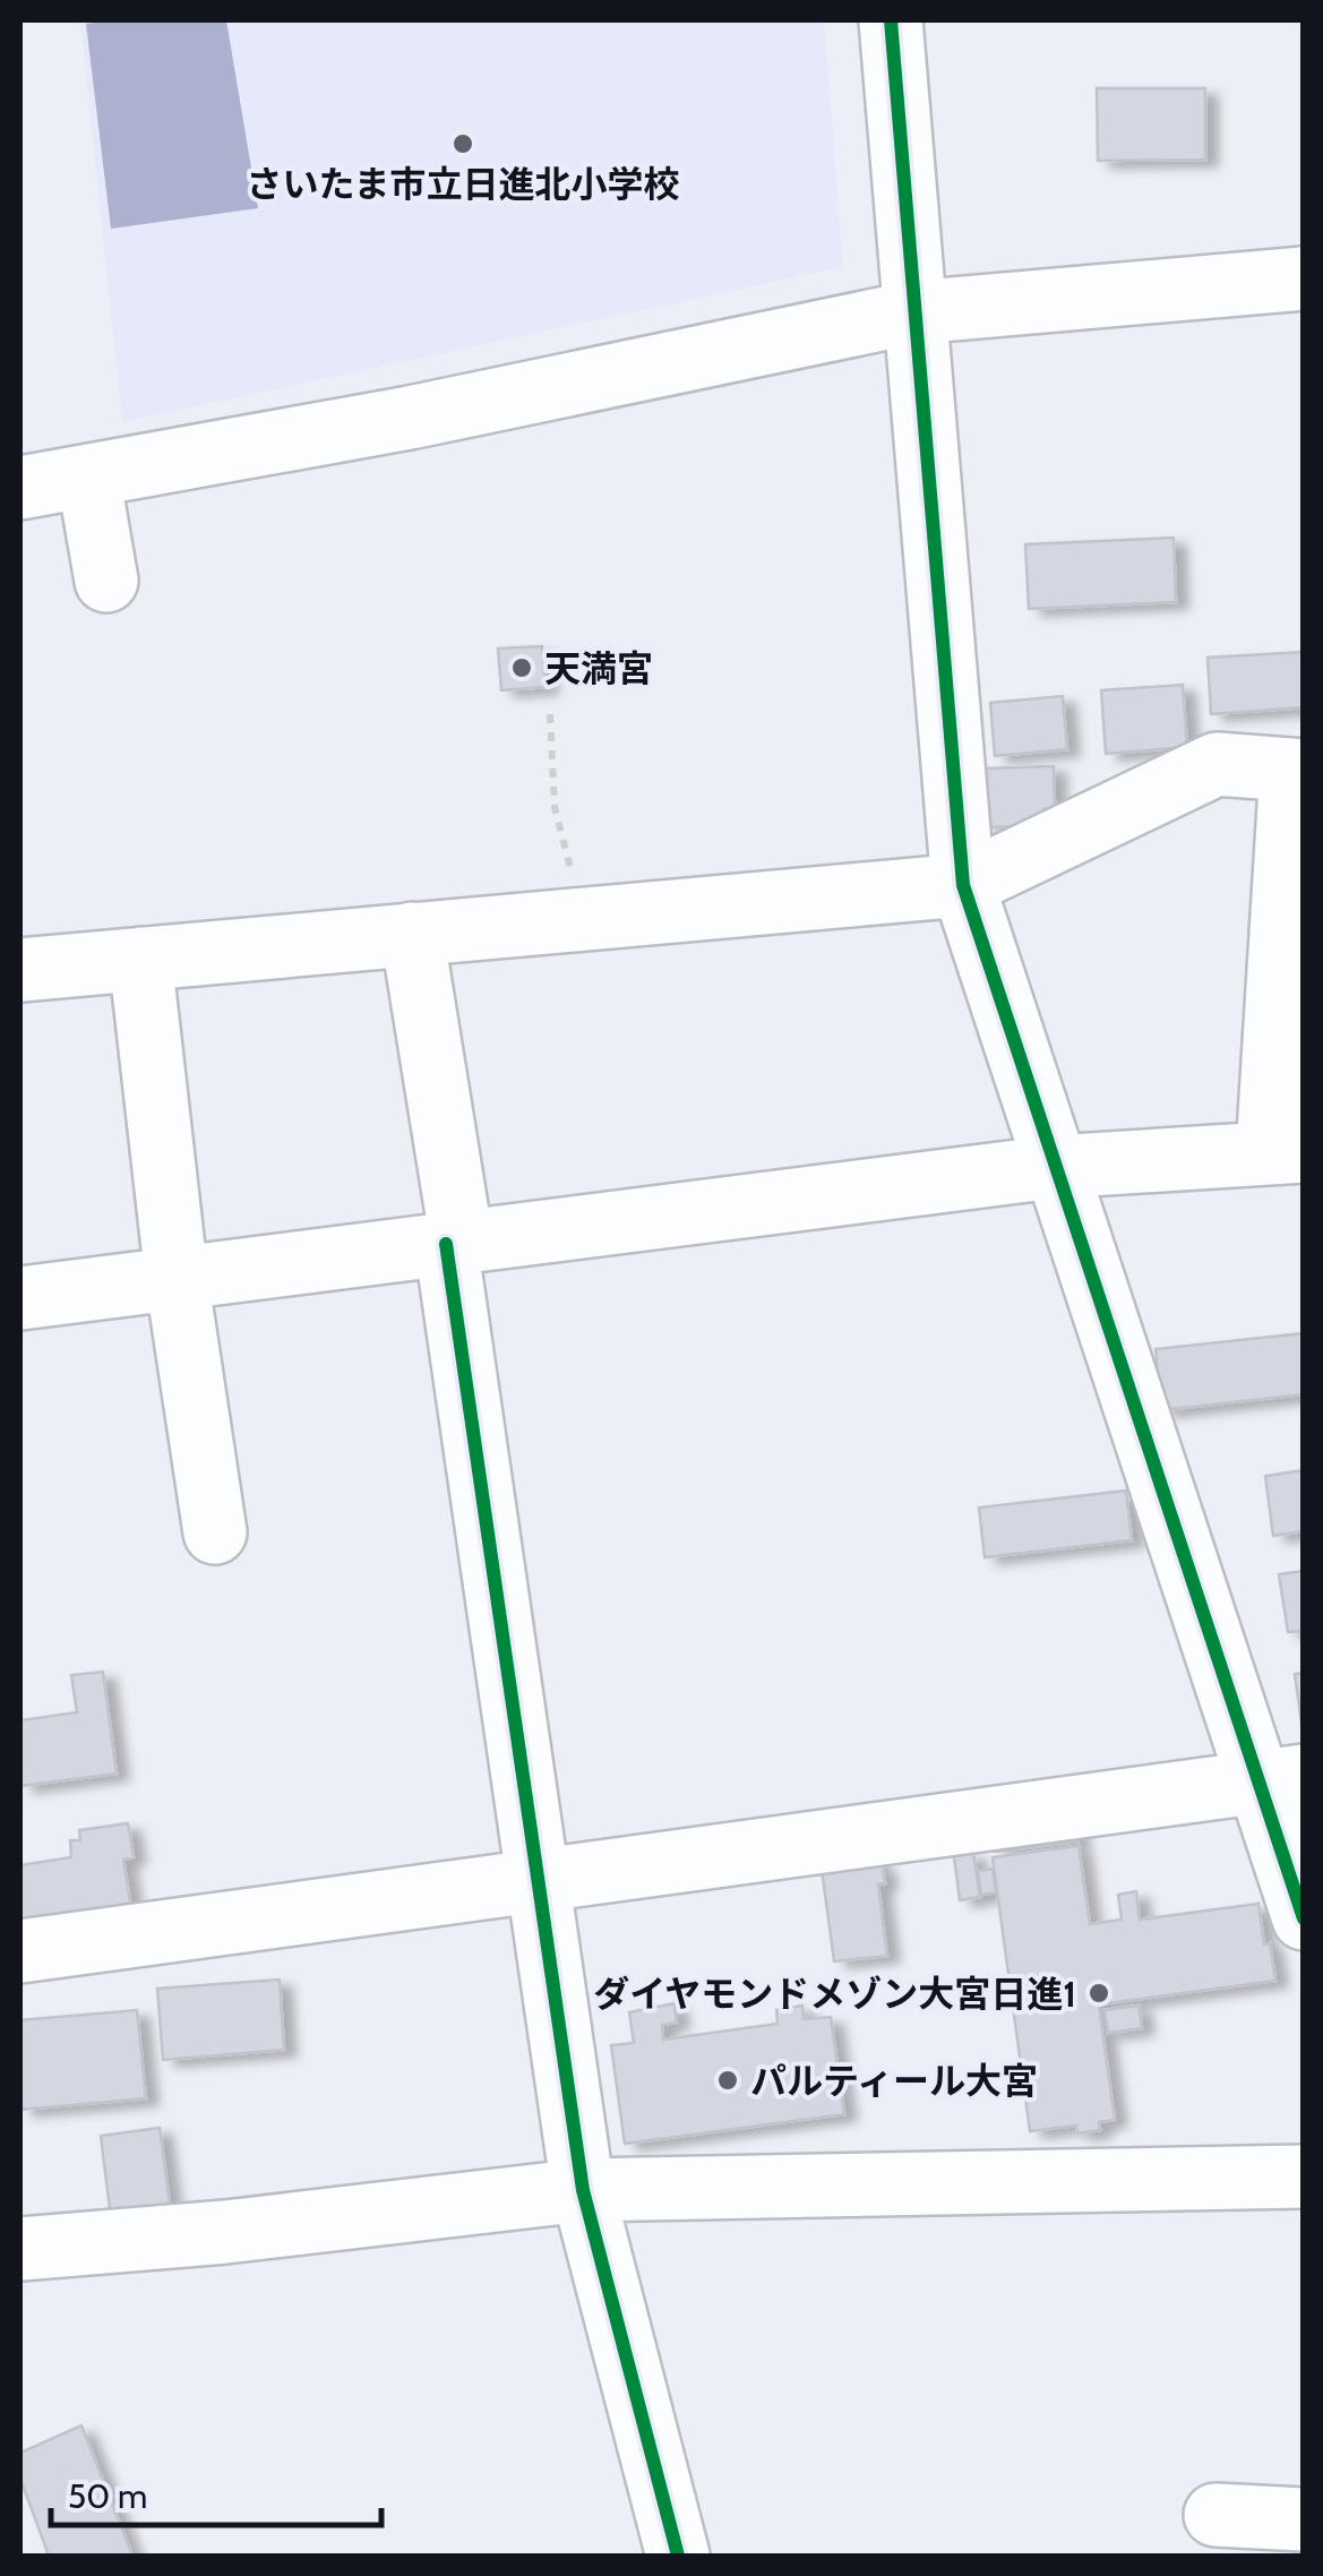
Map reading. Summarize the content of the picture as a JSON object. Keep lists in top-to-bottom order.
{
  "places": [
    "さいたま市立日進北小学校",
    "天満宮",
    "ダイヤモンドメゾン大宮日進1",
    "パルティール大宮"
  ],
  "scale_bar": "50 m"
}
